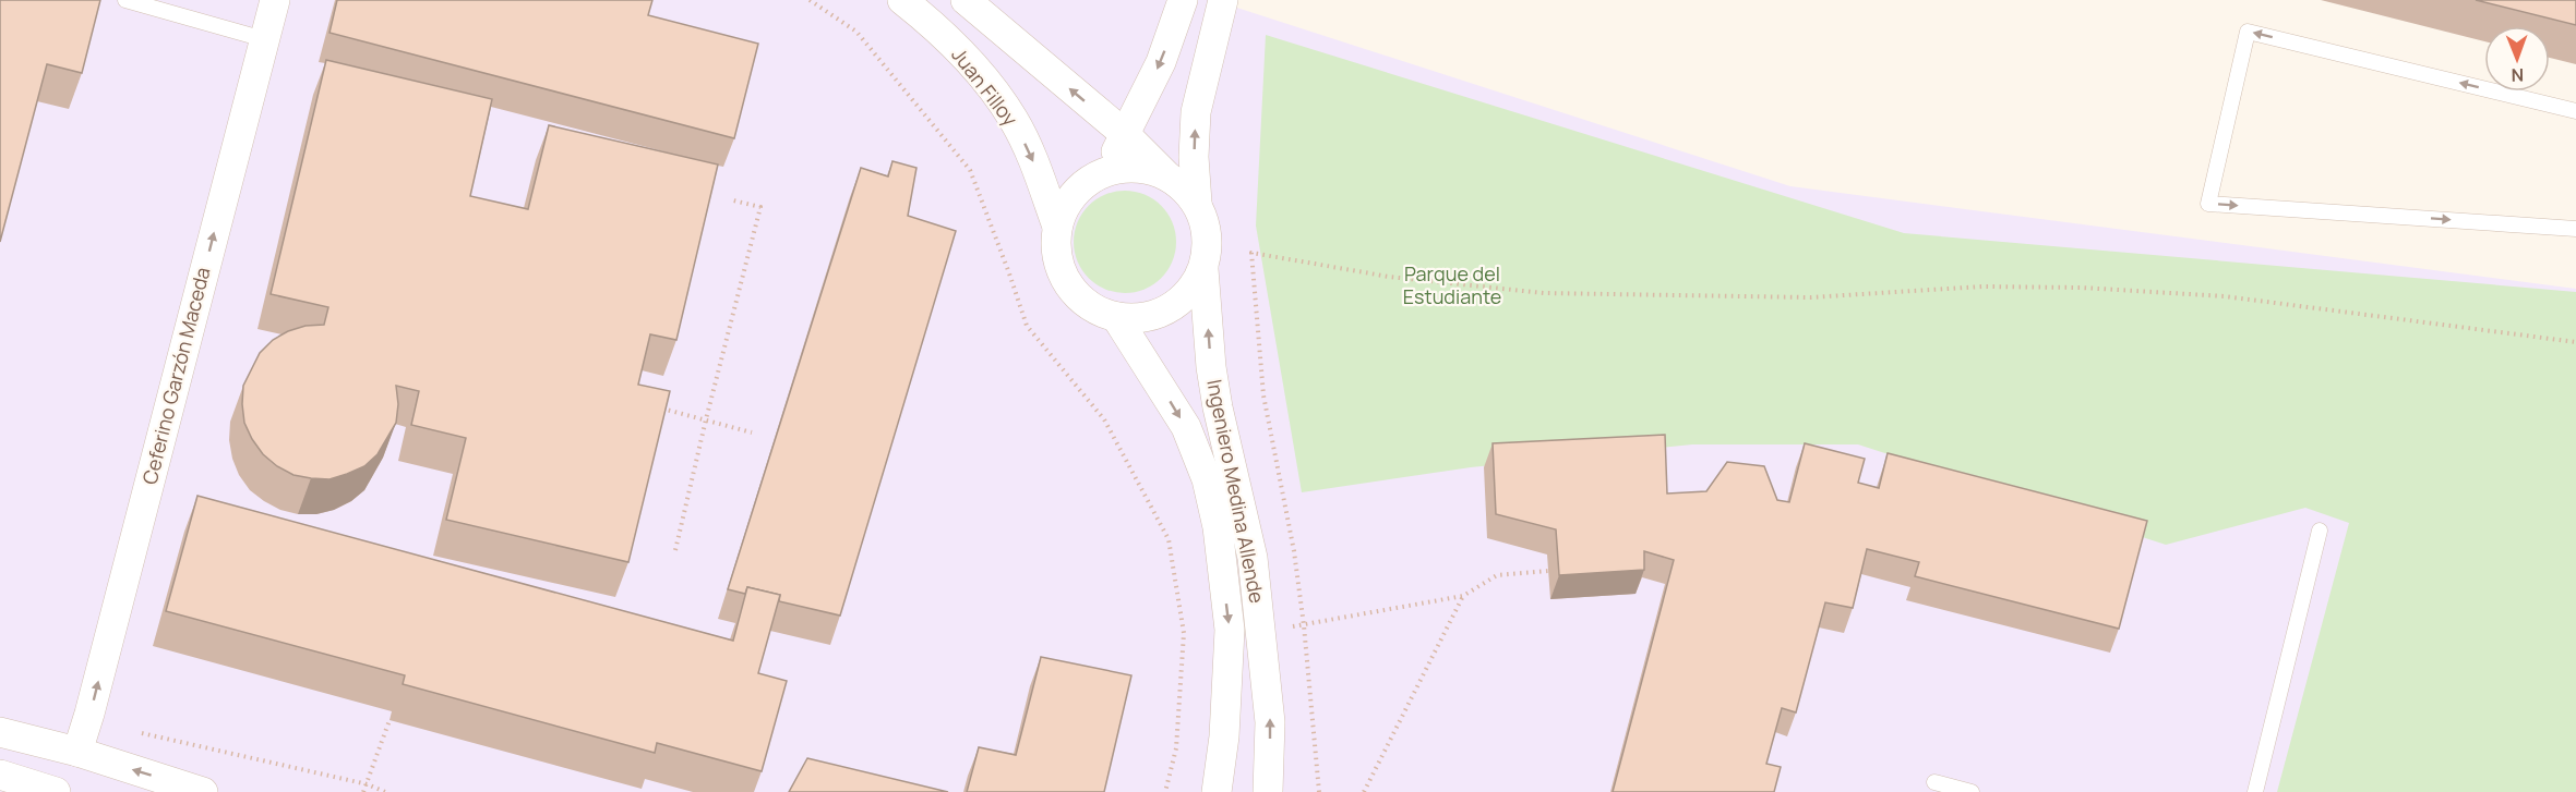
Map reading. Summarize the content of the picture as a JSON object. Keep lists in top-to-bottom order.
{
  "streets": {
    "street": ["Juan Filloy", "Ceferino Garzón Maceda", "Ingeniero Medina Allende"]
  },
  "crossings": [
    ["Juan Filloy", "Ingeniero Medina Allende"]
  ],
  "one_way": ["Ceferino Garzón Maceda"],
  "parks": ["Parque del Estudiante"],
  "north": "bottom"
}
